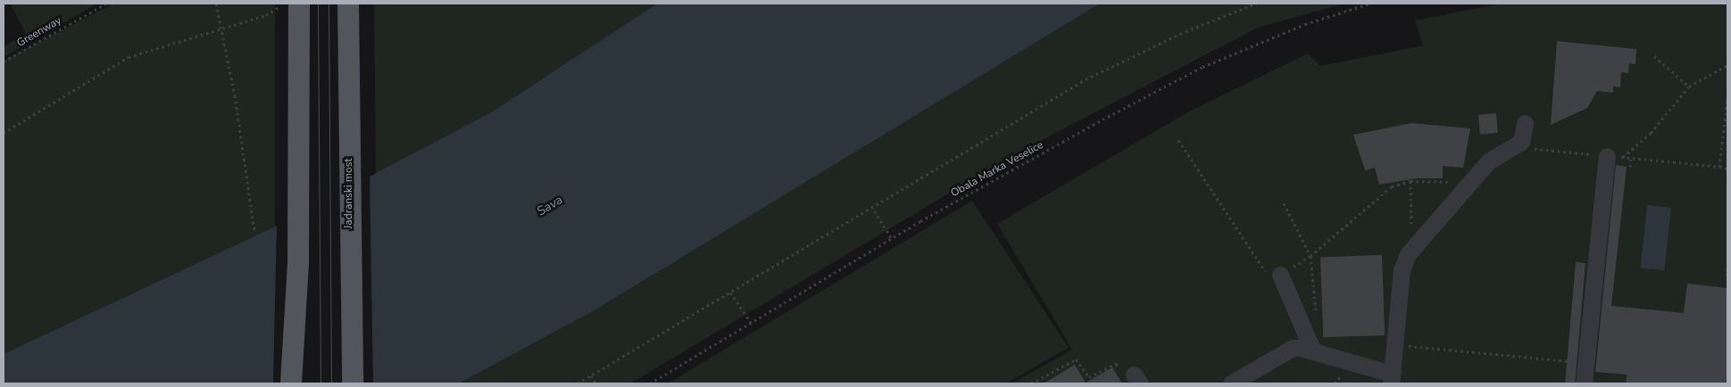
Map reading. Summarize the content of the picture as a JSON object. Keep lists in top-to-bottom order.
{
  "streets": {
    "main road": ["Jadranski most"],
    "path": ["Greenway", "Obala Marka Veselice"]
  },
  "water": ["Sava"]
}
